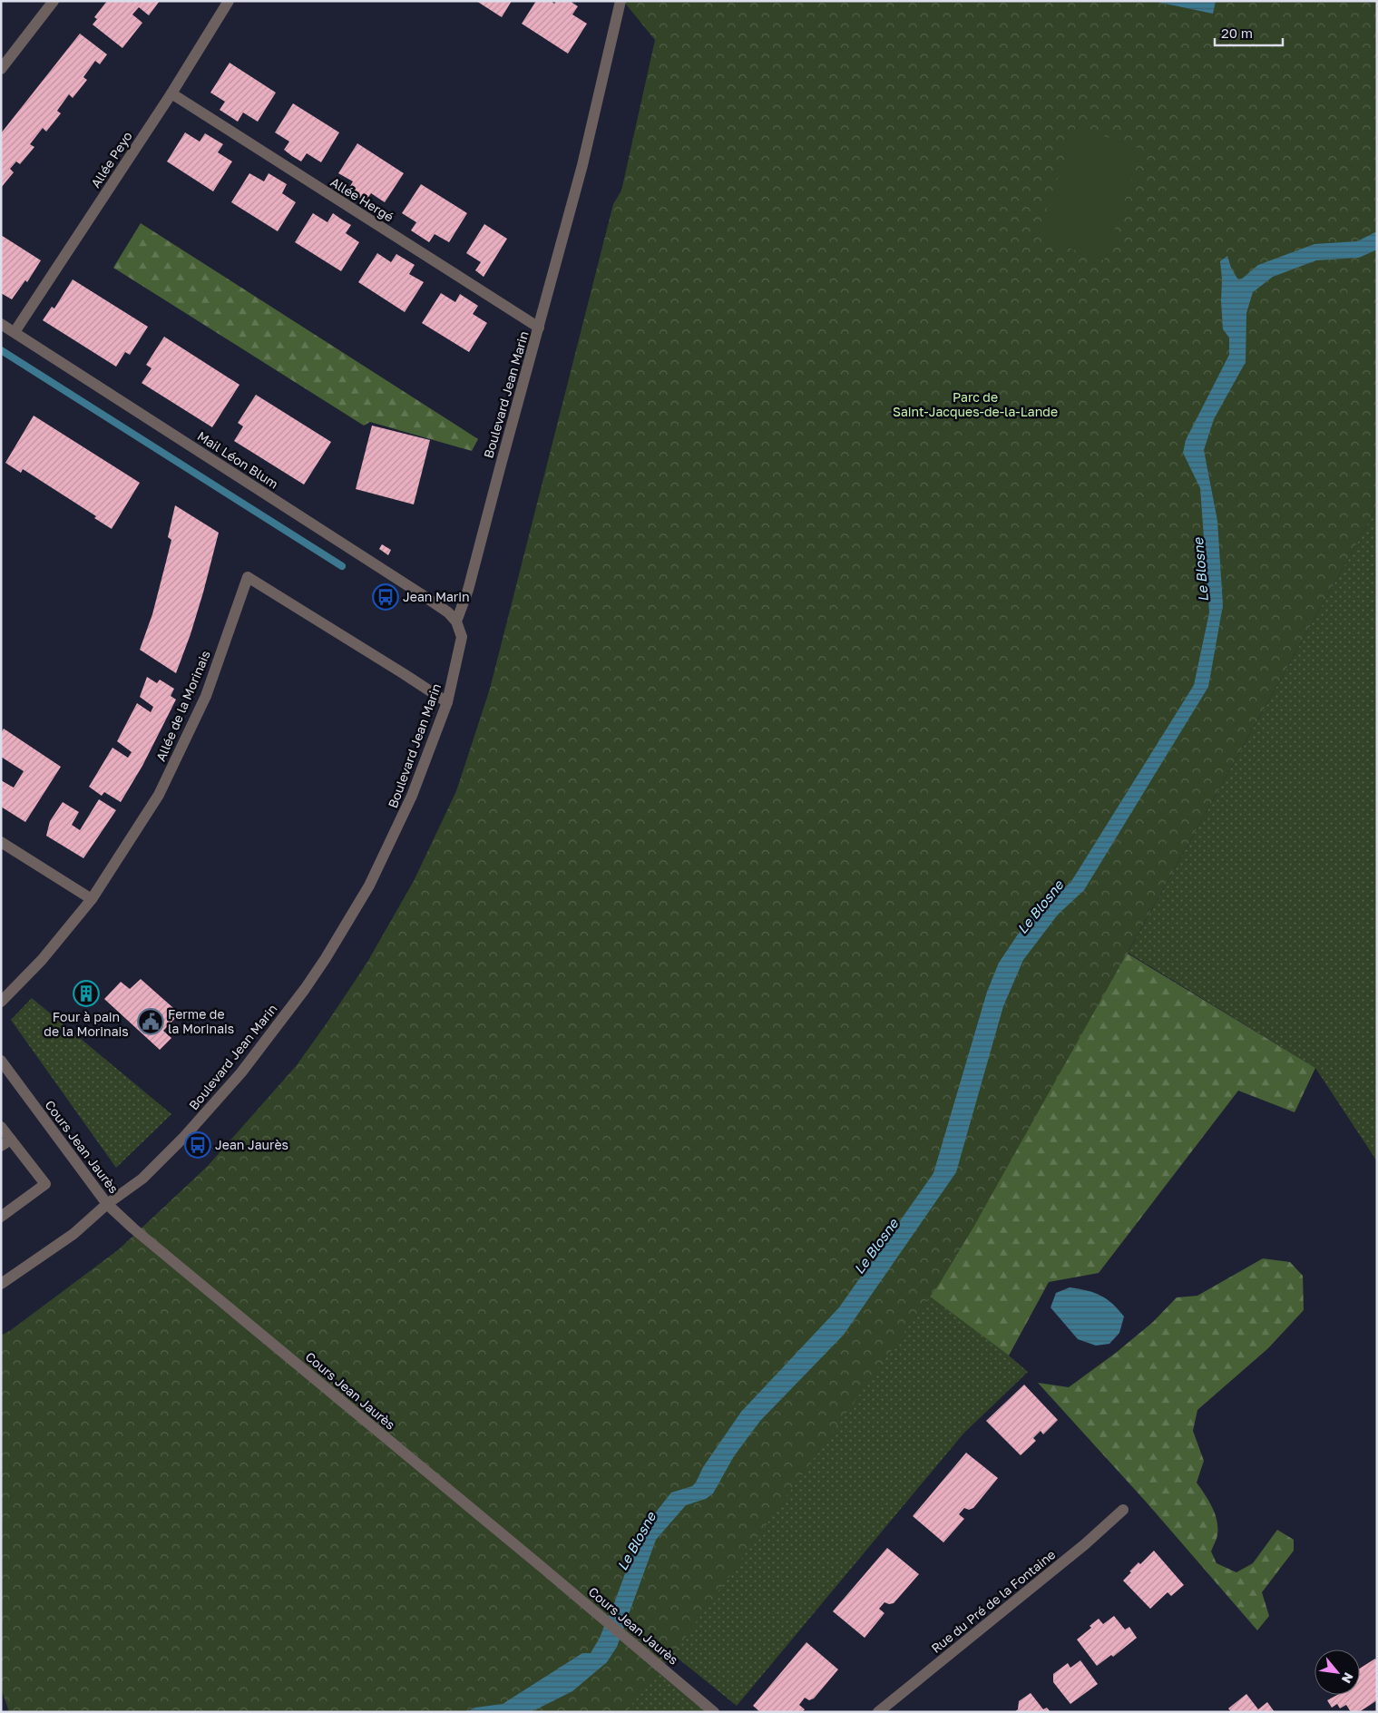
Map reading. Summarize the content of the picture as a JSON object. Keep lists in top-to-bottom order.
{
  "streets": {
    "street": [
      "Allée Peyo",
      "Allée Hergé",
      "Boulevard Jean Marin",
      "Mail Léon Blum",
      "Allée de la Morinais",
      "Cours Jean Jaurès",
      "Rue du Pré de la Fontaine"
    ]
  },
  "crossings": [
    ["Allée Peyo", "Allée Hergé"],
    ["Allée Peyo", "Mail Léon Blum"],
    ["Allée Hergé", "Boulevard Jean Marin"],
    ["Boulevard Jean Marin", "Mail Léon Blum"],
    ["Boulevard Jean Marin", "Allée de la Morinais"],
    ["Boulevard Jean Marin", "Cours Jean Jaurès"]
  ],
  "water": ["Le Blosne"],
  "parks": ["Parc de Saint-Jacques-de-la-Lande"],
  "places": {
    "bus stop": ["Jean Marin", "Jean Jaurès"],
    "building": ["Four à pain de la Morinais"],
    "public building": ["Ferme de la Morinais"]
  },
  "scale_bar": "20 m",
  "north": "bottom right"
}
